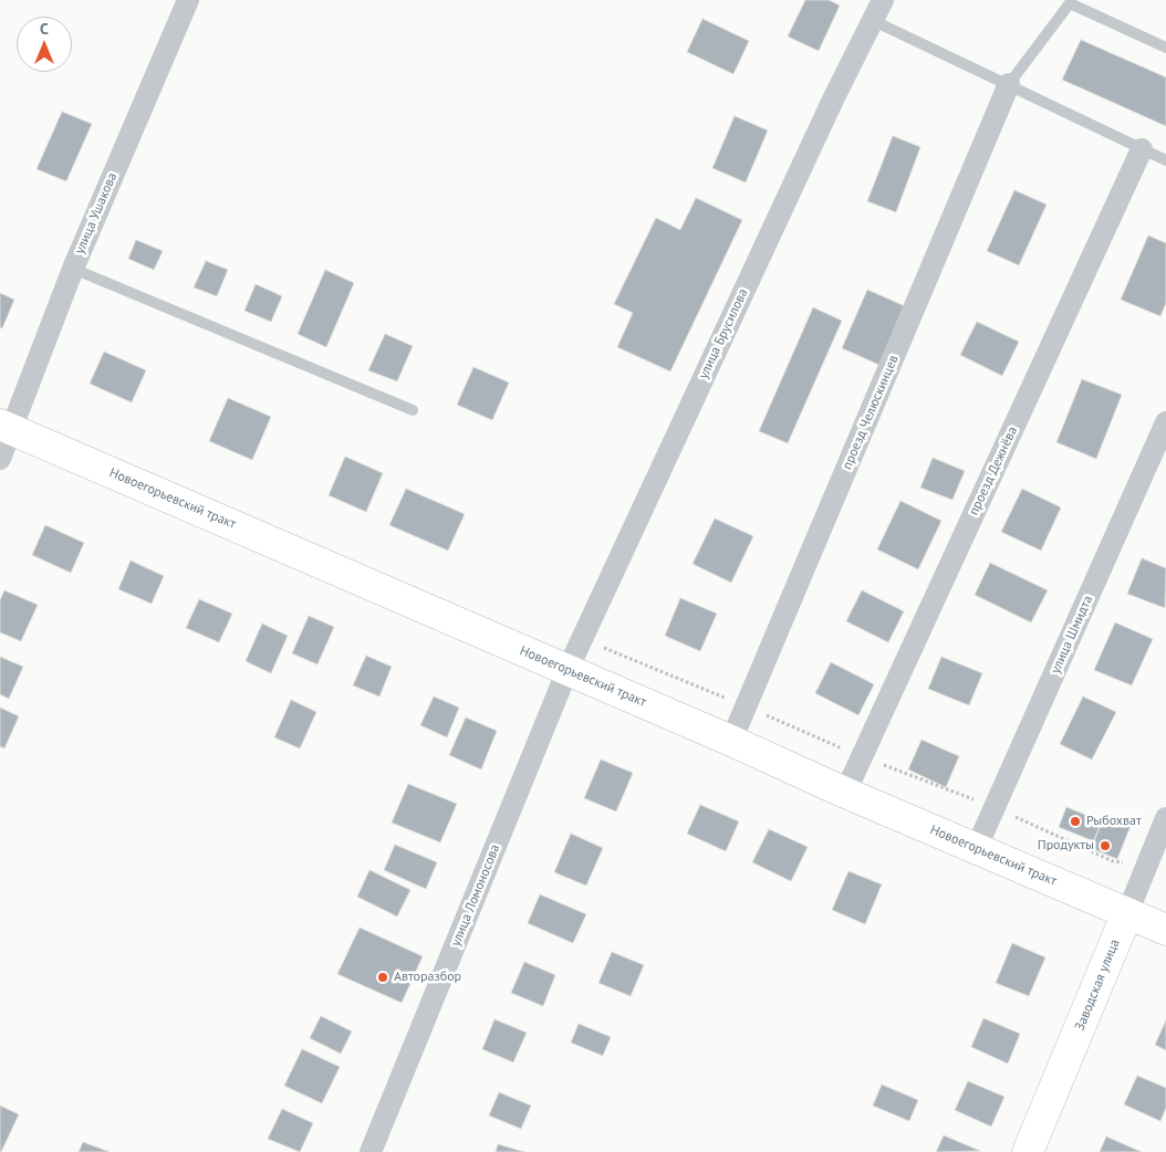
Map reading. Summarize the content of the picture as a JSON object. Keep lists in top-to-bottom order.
{
  "streets": {
    "main road": ["Новоегорьевский тракт", "Заводская улица"],
    "street": [
      "улица Ушакова",
      "улица Брусилова",
      "проезд Челюскинцев",
      "проезд Дежнёва",
      "улица Шмидта",
      "улица Ломоносова"
    ]
  },
  "crossings": [
    ["улица Ушакова", "Новоегорьевский тракт"],
    ["улица Брусилова", "Новоегорьевский тракт"],
    ["улица Брусилова", "улица Ломоносова"],
    ["проезд Челюскинцев", "Новоегорьевский тракт"],
    ["проезд Дежнёва", "Новоегорьевский тракт"],
    ["Новоегорьевский тракт", "улица Шмидта"],
    ["Новоегорьевский тракт", "улица Ломоносова"],
    ["Новоегорьевский тракт", "Заводская улица"]
  ],
  "places": ["Рыбохват", "Продукты", "Авторазбор"],
  "north": "top"
}
